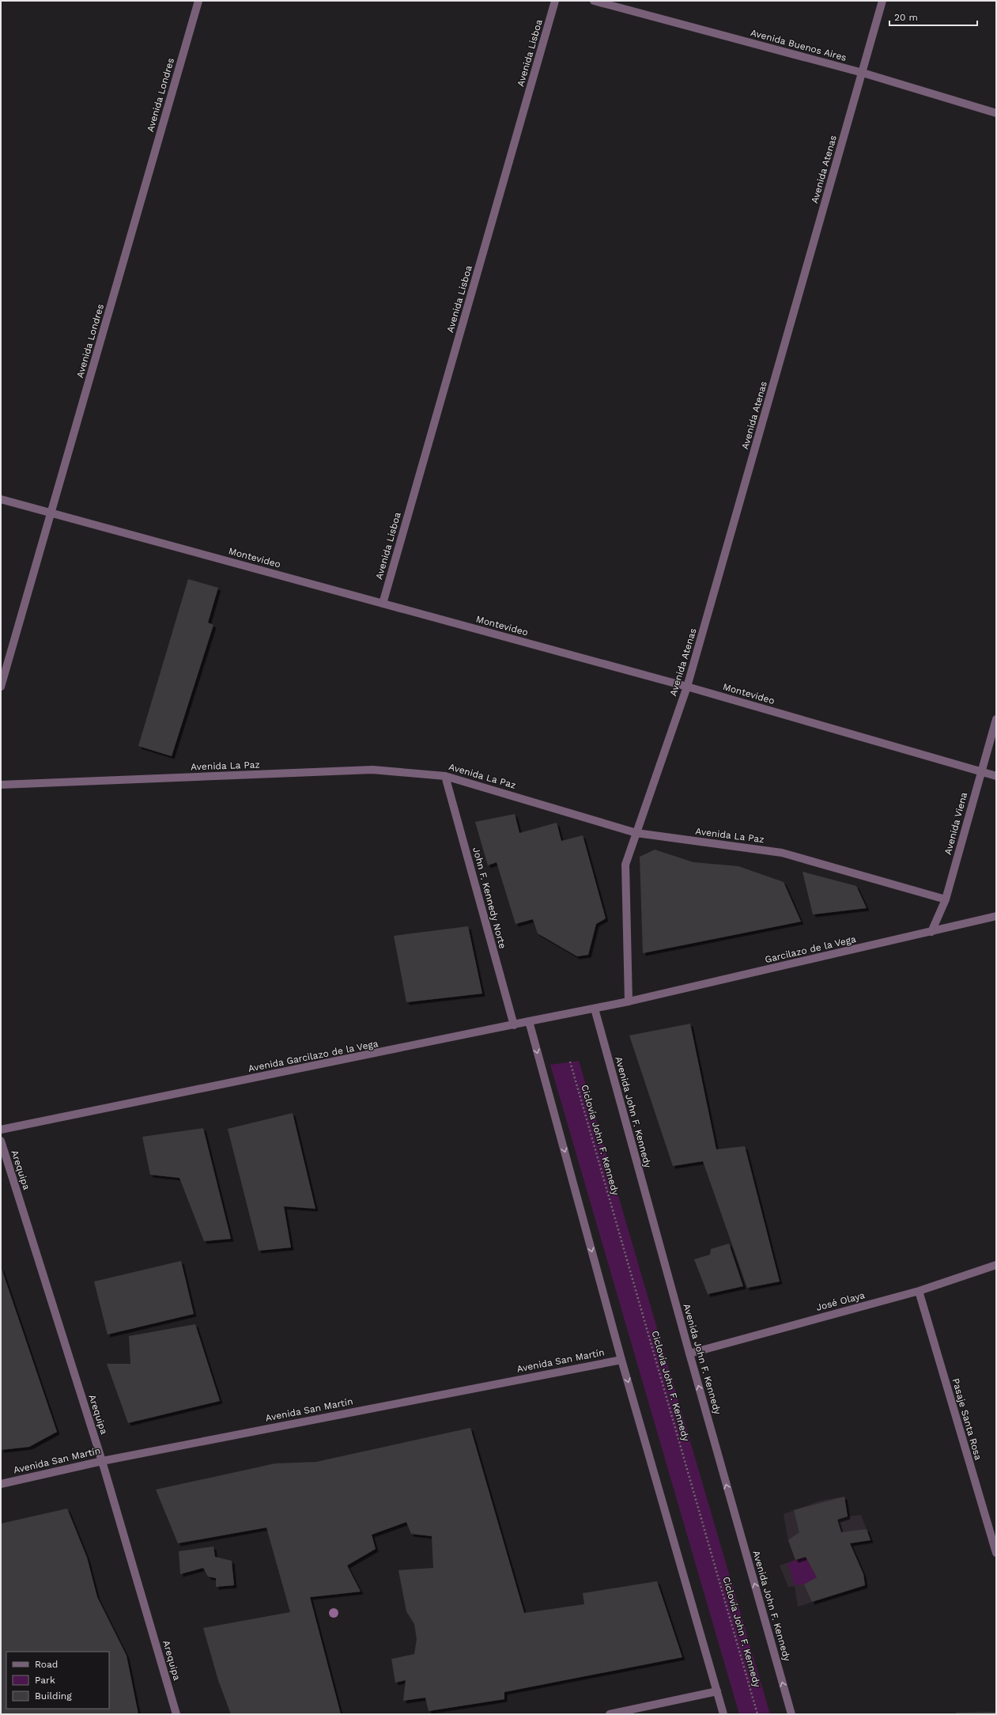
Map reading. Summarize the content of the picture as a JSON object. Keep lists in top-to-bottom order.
{
  "streets": {
    "street": [
      "Avenida Buenos Aires",
      "Avenida Lisboa",
      "Avenida Londres",
      "Avenida Atenas",
      "Montevideo",
      "Avenida La Paz",
      "Avenida Viena",
      "John F. Kennedy Norte",
      "Garcilazo de la Vega",
      "Avenida Garcilazo de la Vega",
      "Avenida John F. Kennedy",
      "Arequipa",
      "José Olaya",
      "Avenida San Martín",
      "Pasaje Santa Rosa"
    ],
    "path": ["Ciclovía John F. Kennedy"]
  },
  "crossings": [
    ["Avenida Buenos Aires", "Avenida Atenas"],
    ["Avenida Lisboa", "Montevideo"],
    ["Avenida Londres", "Montevideo"],
    ["Avenida Atenas", "Montevideo"],
    ["Avenida Atenas", "Avenida La Paz"],
    ["Avenida Atenas", "Garcilazo de la Vega"],
    ["Avenida Atenas", "Avenida Garcilazo de la Vega"],
    ["Montevideo", "Avenida Viena"],
    ["Avenida La Paz", "Avenida Viena"],
    ["Avenida La Paz", "John F. Kennedy Norte"],
    ["Avenida Viena", "Garcilazo de la Vega"],
    ["John F. Kennedy Norte", "Avenida Garcilazo de la Vega"],
    ["Garcilazo de la Vega", "Avenida Garcilazo de la Vega"],
    ["Avenida Garcilazo de la Vega", "Avenida John F. Kennedy"],
    ["Avenida John F. Kennedy", "José Olaya"],
    ["Arequipa", "Avenida San Martín"],
    ["José Olaya", "Pasaje Santa Rosa"]
  ],
  "legend": ["Road", "Park", "Building"],
  "scale_bar": "20 m"
}
